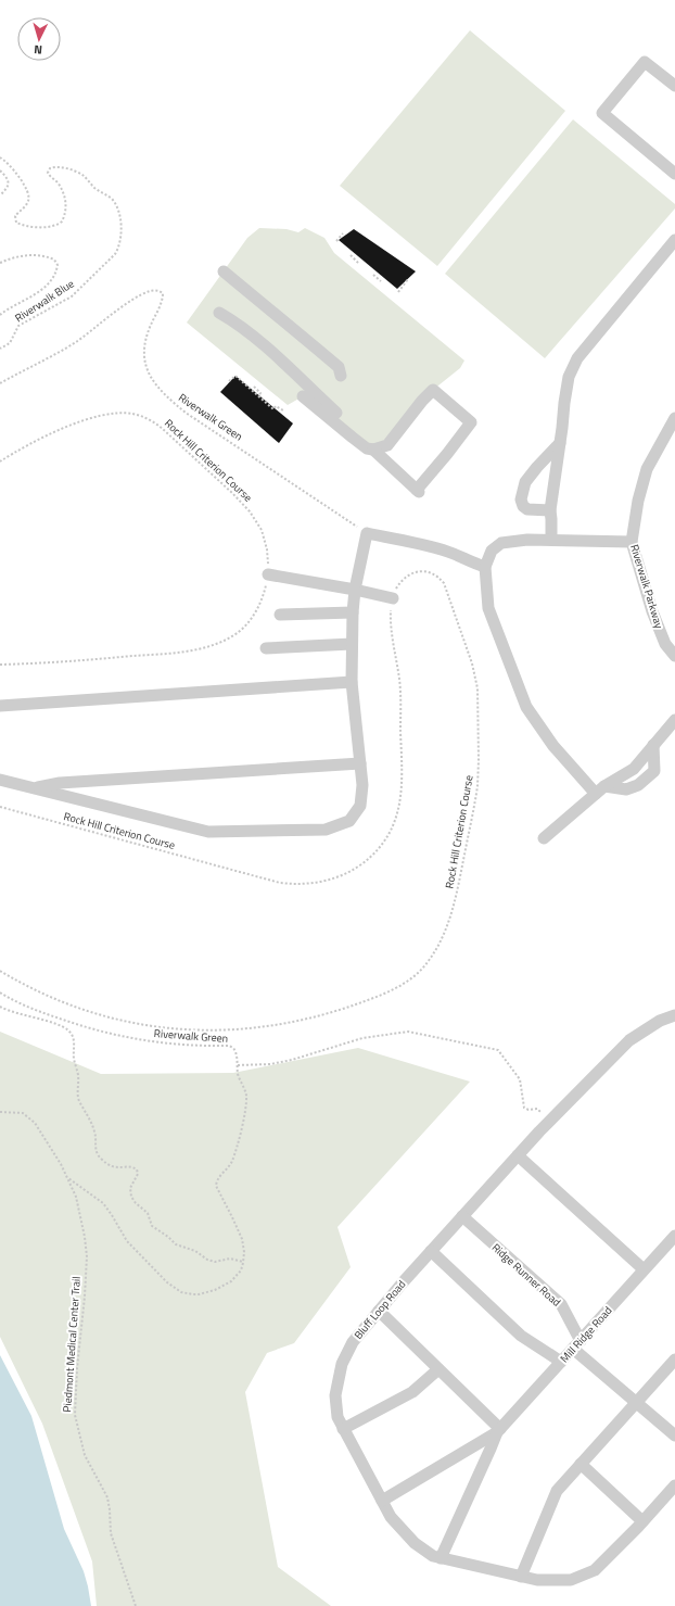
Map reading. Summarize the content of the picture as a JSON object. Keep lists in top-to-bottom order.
{
  "streets": {
    "street": [
      "Riverwalk Parkway",
      "Ridge Runner Road",
      "Bluff Loop Road",
      "Mill Ridge Road"
    ],
    "path": [
      "Riverwalk Blue",
      "Riverwalk Green",
      "Rock Hill Criterion Course",
      "Piedmont Medical Center Trail"
    ]
  },
  "crossings": [
    ["Ridge Runner Road", "Bluff Loop Road"],
    ["Ridge Runner Road", "Mill Ridge Road"],
    ["Bluff Loop Road", "Mill Ridge Road"]
  ],
  "north": "bottom"
}
